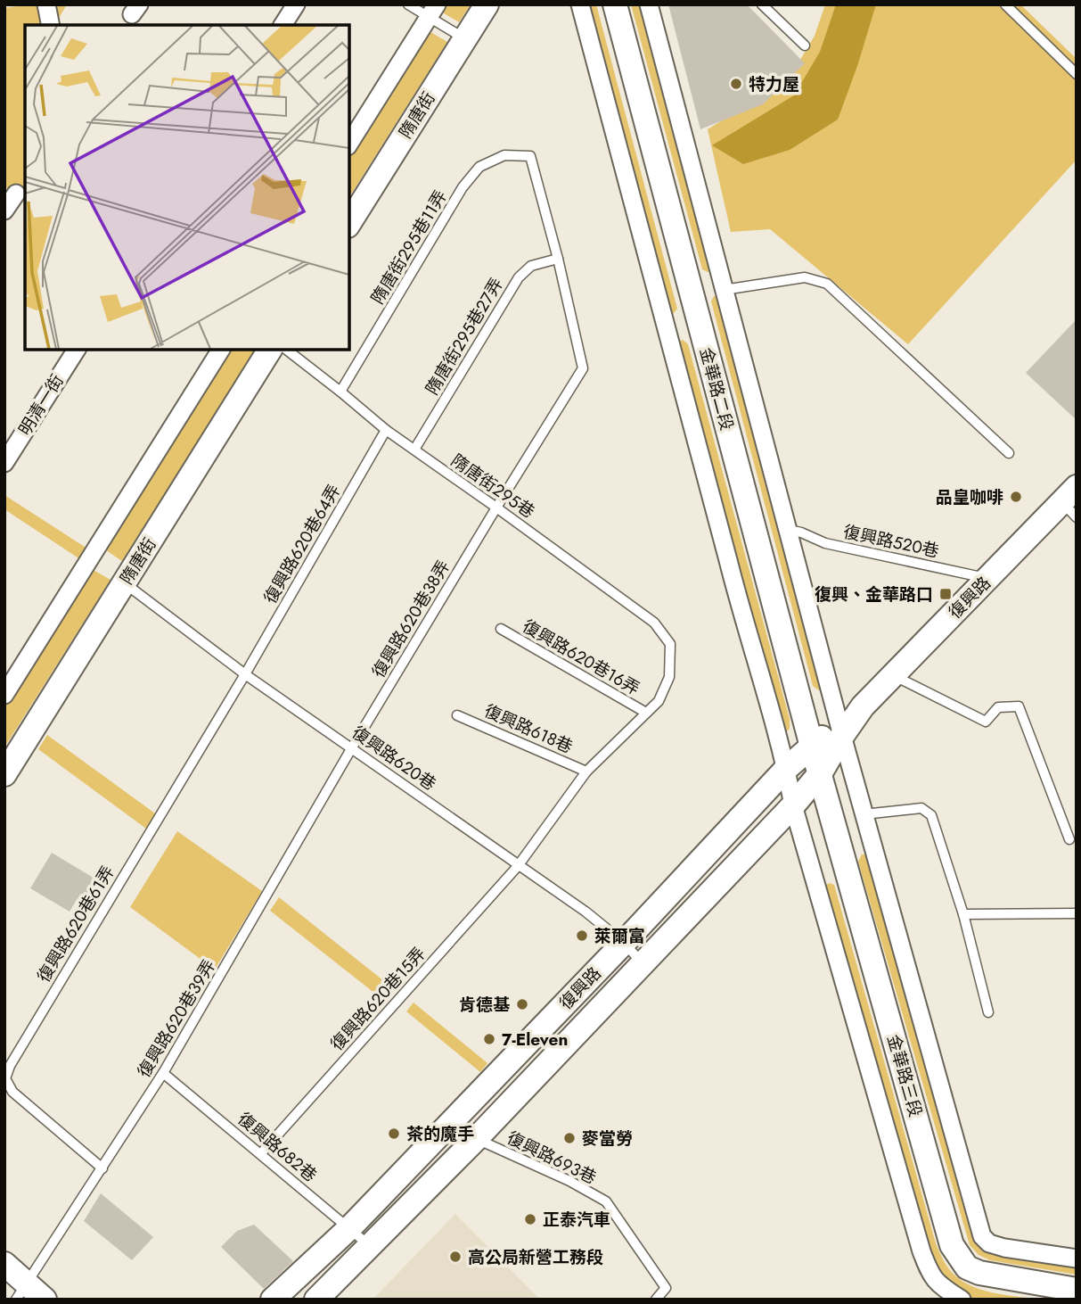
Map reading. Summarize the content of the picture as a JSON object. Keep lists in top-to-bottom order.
{
  "streets": {
    "street": [
      "隋唐街",
      "金華路二段",
      "明清一街",
      "復興路",
      "金華路三段"
    ],
    "lane": [
      "隋唐街295巷11弄",
      "隋唐街295巷27弄",
      "隋唐街295巷",
      "復興路520巷",
      "復興路620巷64弄",
      "復興路620巷38弄",
      "復興路620巷16弄",
      "復興路618巷",
      "復興路620巷",
      "復興路620巷61弄",
      "復興路620巷15弄",
      "復興路620巷39弄",
      "復興路682巷",
      "復興路693巷"
    ]
  },
  "crossings": [
    ["隋唐街", "復興路620巷"],
    ["隋唐街295巷11弄", "隋唐街295巷27弄"],
    ["隋唐街295巷11弄", "隋唐街295巷"],
    ["隋唐街295巷11弄", "復興路620巷38弄"],
    ["隋唐街295巷27弄", "隋唐街295巷"],
    ["隋唐街295巷27弄", "復興路620巷38弄"],
    ["金華路二段", "復興路520巷"],
    ["金華路二段", "復興路"],
    ["金華路二段", "金華路三段"],
    ["隋唐街295巷", "復興路620巷64弄"],
    ["隋唐街295巷", "復興路620巷38弄"],
    ["隋唐街295巷", "復興路620巷16弄"],
    ["復興路520巷", "復興路"],
    ["復興路620巷64弄", "復興路620巷"],
    ["復興路620巷64弄", "復興路620巷61弄"],
    ["復興路", "復興路620巷"],
    ["復興路", "金華路三段"],
    ["復興路", "復興路682巷"],
    ["復興路", "復興路693巷"],
    ["復興路620巷38弄", "復興路620巷"],
    ["復興路620巷38弄", "復興路620巷39弄"],
    ["復興路620巷16弄", "復興路618巷"],
    ["復興路620巷16弄", "復興路620巷"],
    ["復興路620巷16弄", "復興路620巷15弄"],
    ["復興路620巷", "復興路620巷61弄"],
    ["復興路620巷", "復興路620巷15弄"],
    ["復興路620巷", "復興路620巷39弄"],
    ["復興路620巷61弄", "復興路620巷39弄"],
    ["復興路620巷15弄", "復興路682巷"],
    ["復興路620巷39弄", "復興路682巷"]
  ],
  "places": {
    "other": [
      "特力屋",
      "品皇咖啡",
      "萊爾富",
      "肯德基",
      "7-Eleven",
      "茶的魔手",
      "麥當勞",
      "正泰汽車",
      "高公局新營工務段"
    ],
    "transit": ["復興、金華路口"]
  }
}
